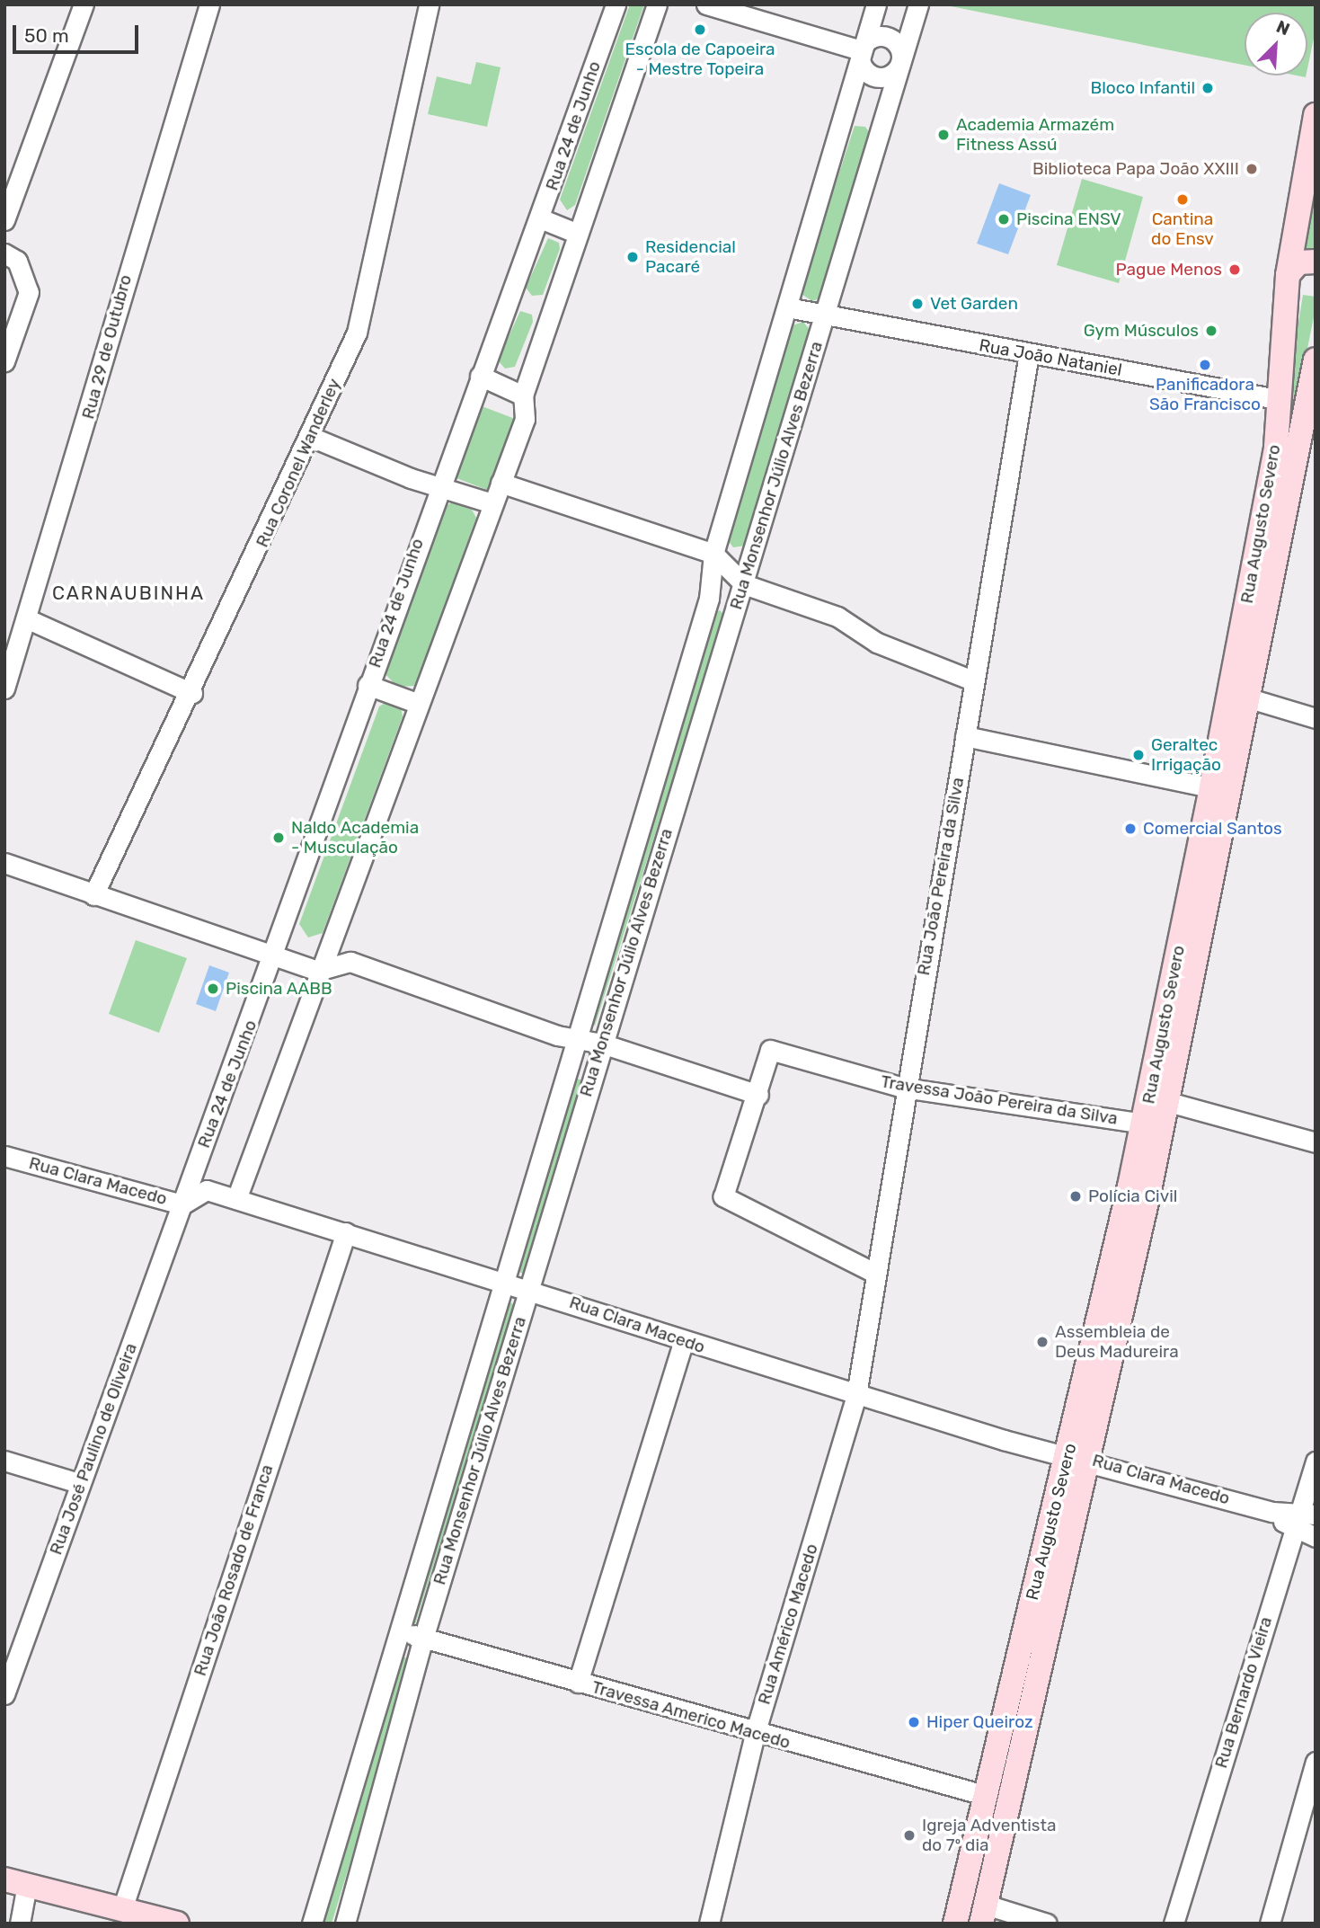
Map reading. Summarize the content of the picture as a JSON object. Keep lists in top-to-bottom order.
{
  "streets": {
    "main road": ["Rua Augusto Severo"],
    "street": [
      "Rua 24 de Junho",
      "Rua 29 de Outubro",
      "Rua João Nataniel",
      "Rua Coronel Wanderley",
      "Rua Monsenhor Júlio Alves Bezerra",
      "Rua João Pereira da Silva",
      "Travessa João Pereira da Silva",
      "Rua Clara Macedo",
      "Rua José Paulino de Oliveira",
      "Rua João Rosado de Franca",
      "Rua Américo Macedo",
      "Rua Bernardo Vieira",
      "Travessa Americo Macedo"
    ]
  },
  "crossings": [
    ["Rua 24 de Junho", "Rua Clara Macedo"],
    ["Rua 24 de Junho", "Rua José Paulino de Oliveira"],
    ["Rua João Nataniel", "Rua Monsenhor Júlio Alves Bezerra"],
    ["Rua João Nataniel", "Rua Augusto Severo"],
    ["Rua João Nataniel", "Rua João Pereira da Silva"],
    ["Rua Monsenhor Júlio Alves Bezerra", "Rua Clara Macedo"],
    ["Rua Monsenhor Júlio Alves Bezerra", "Travessa Americo Macedo"],
    ["Rua Augusto Severo", "Travessa João Pereira da Silva"],
    ["Rua Augusto Severo", "Rua Clara Macedo"],
    ["Rua Augusto Severo", "Travessa Americo Macedo"],
    ["Rua João Pereira da Silva", "Travessa João Pereira da Silva"],
    ["Rua João Pereira da Silva", "Rua Clara Macedo"],
    ["Rua João Pereira da Silva", "Rua Américo Macedo"],
    ["Rua Clara Macedo", "Rua José Paulino de Oliveira"],
    ["Rua Clara Macedo", "Rua João Rosado de Franca"],
    ["Rua Clara Macedo", "Rua Américo Macedo"],
    ["Rua Clara Macedo", "Rua Bernardo Vieira"],
    ["Rua Américo Macedo", "Travessa Americo Macedo"]
  ],
  "districts": ["CARNAUBINHA"],
  "places": [
    "Escola de Capoeira - Mestre Topeira",
    "Bloco Infantil",
    "Academia Armazém Fitness Assú",
    "Biblioteca Papa João XXIII",
    "Cantina do Ensv",
    "Piscina ENSV",
    "Residencial Pacaré",
    "Pague Menos",
    "Vet Garden",
    "Gym Músculos",
    "Panificadora São Francisco",
    "Geraltec Irrigação",
    "Comercial Santos",
    "Naldo Academia - Musculação",
    "Piscina AABB",
    "Polícia Civil",
    "Assembleia de Deus Madureira",
    "Hiper Queiroz",
    "Igreja Adventista do 7º dia"
  ],
  "scale_bar": "50 m",
  "north": "top right"
}
